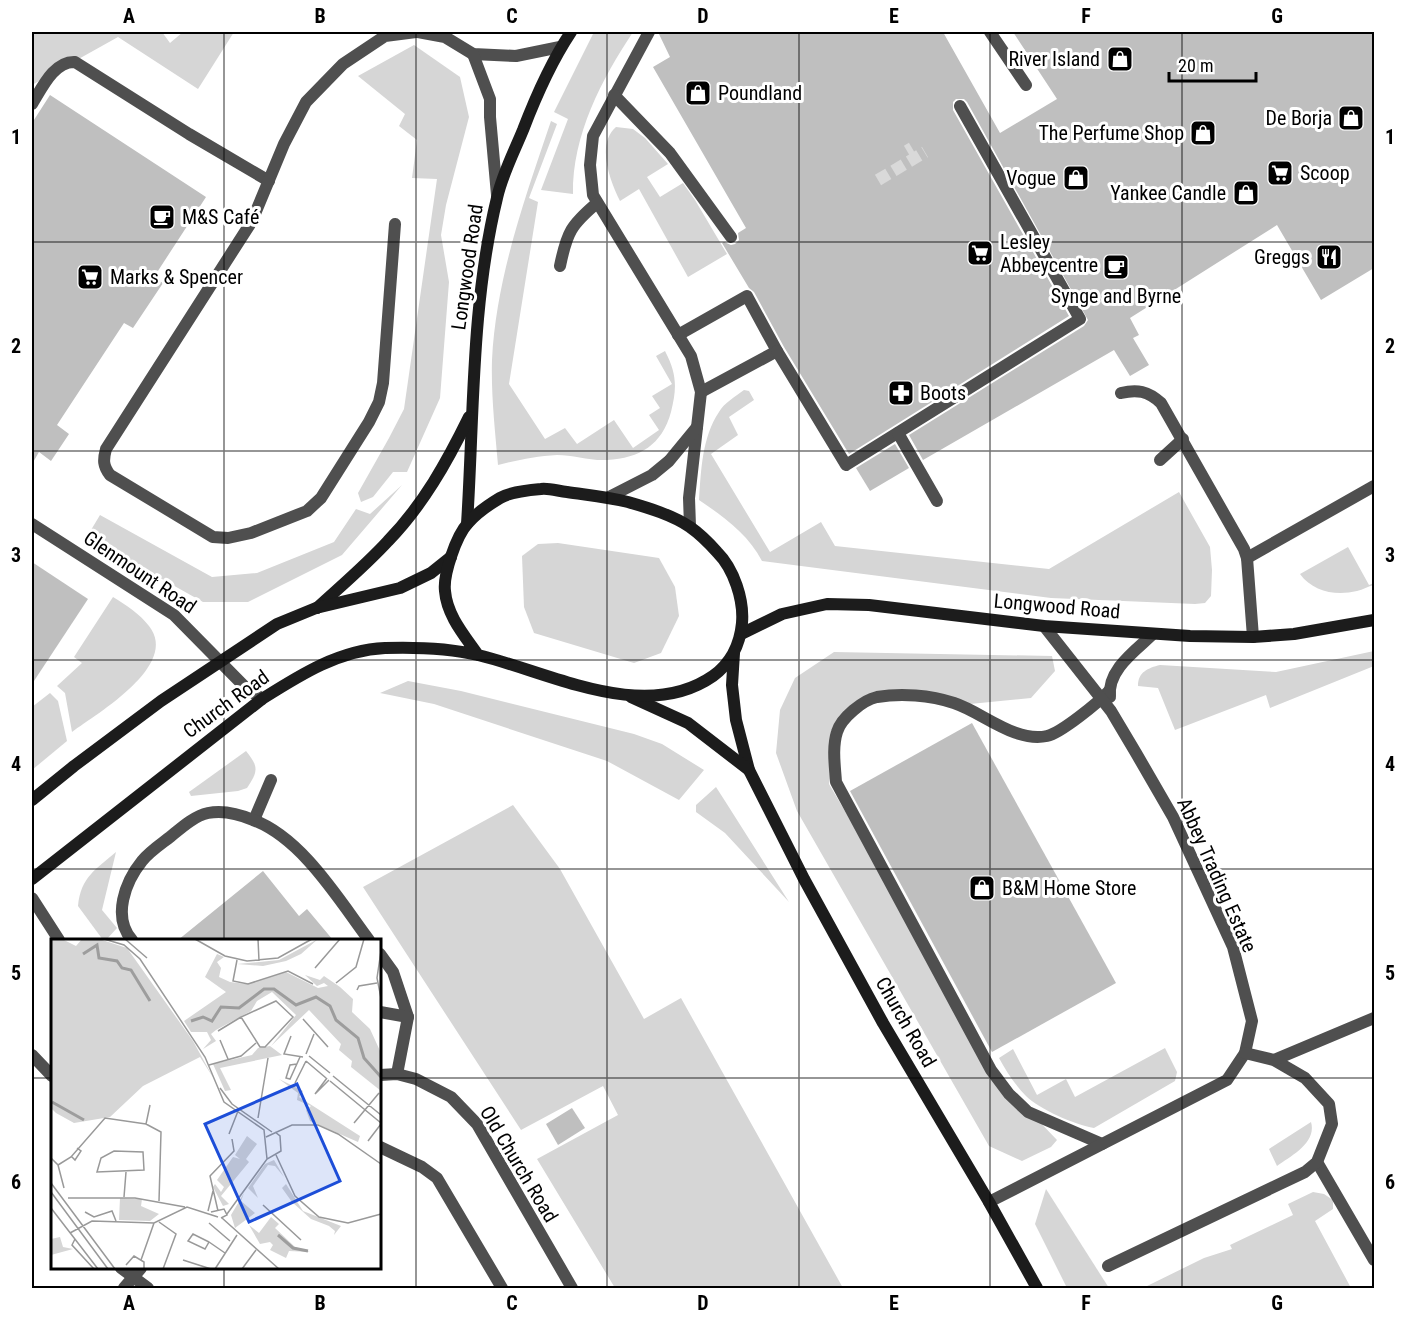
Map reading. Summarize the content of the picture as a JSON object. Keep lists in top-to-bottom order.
{
  "streets": {
    "street": [
      "Longwood Road",
      "Glenmount Road",
      "Church Road",
      "Abbey Trading Estate",
      "Old Church Road"
    ]
  },
  "crossings": [
    ["Glenmount Road", "Church Road"],
    ["Church Road", "Abbey Trading Estate"]
  ],
  "places": {
    "shop": [
      "River Island",
      "Poundland",
      "De Borja",
      "The Perfume Shop",
      "Vogue",
      "Yankee Candle",
      "B&M Home Store"
    ],
    "supermarket": ["Scoop", "Lesley Abbeycentre", "Marks & Spencer"],
    "cafe": ["M&S Café", "Synge and Byrne"],
    "restaurant": ["Greggs"],
    "pharmacy": ["Boots"]
  },
  "scale_bar": "20 m",
  "grid": {
    "columns": [
      "A",
      "B",
      "C",
      "D",
      "E",
      "F",
      "G"
    ],
    "rows": [
      "1",
      "2",
      "3",
      "4",
      "5",
      "6"
    ]
  }
}
